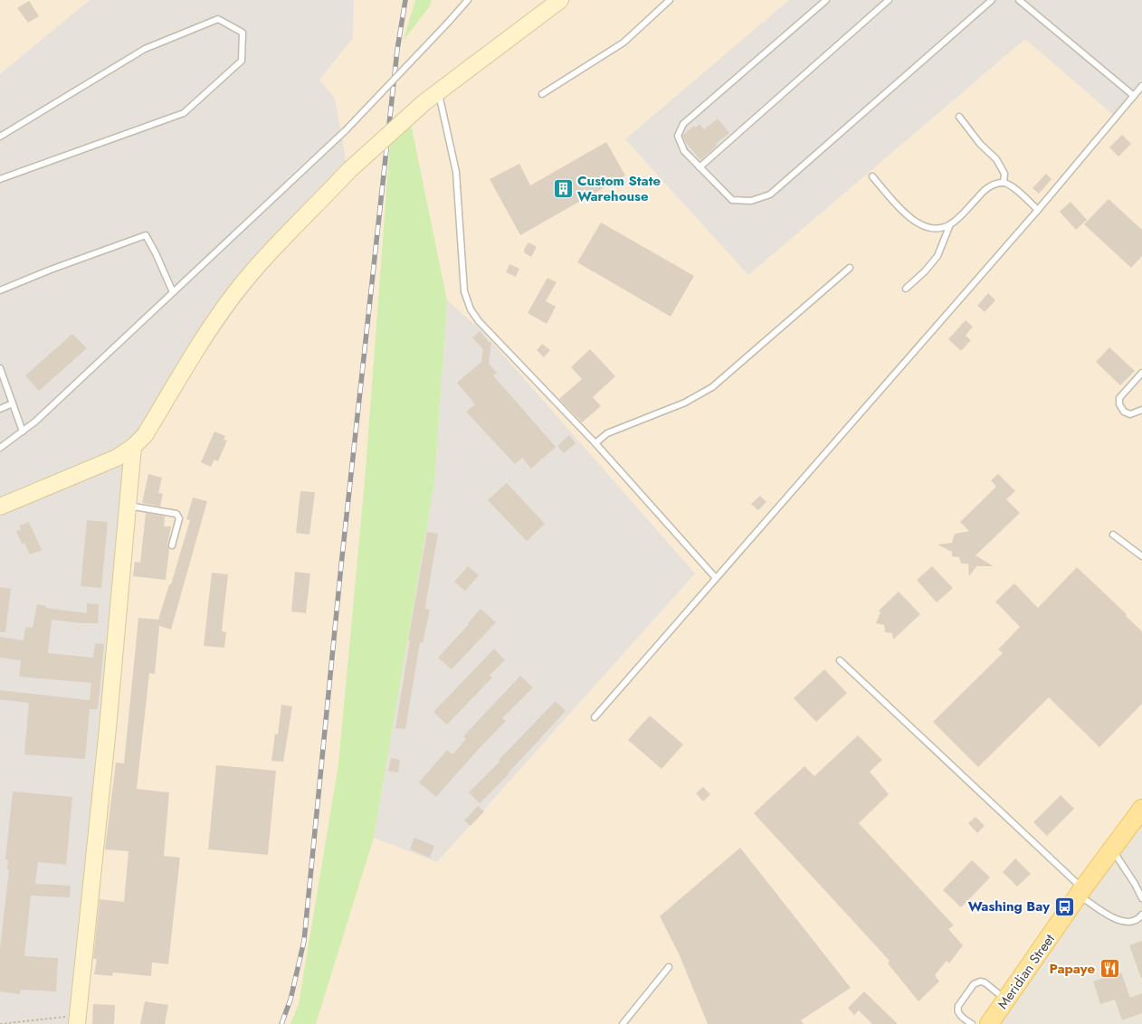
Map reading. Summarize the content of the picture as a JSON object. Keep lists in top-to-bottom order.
{
  "streets": {
    "main road": ["Meridian Street"]
  },
  "places": {
    "building": ["Custom State Warehouse"],
    "bus stop": ["Washing Bay"],
    "restaurant": ["Papaye"]
  }
}
